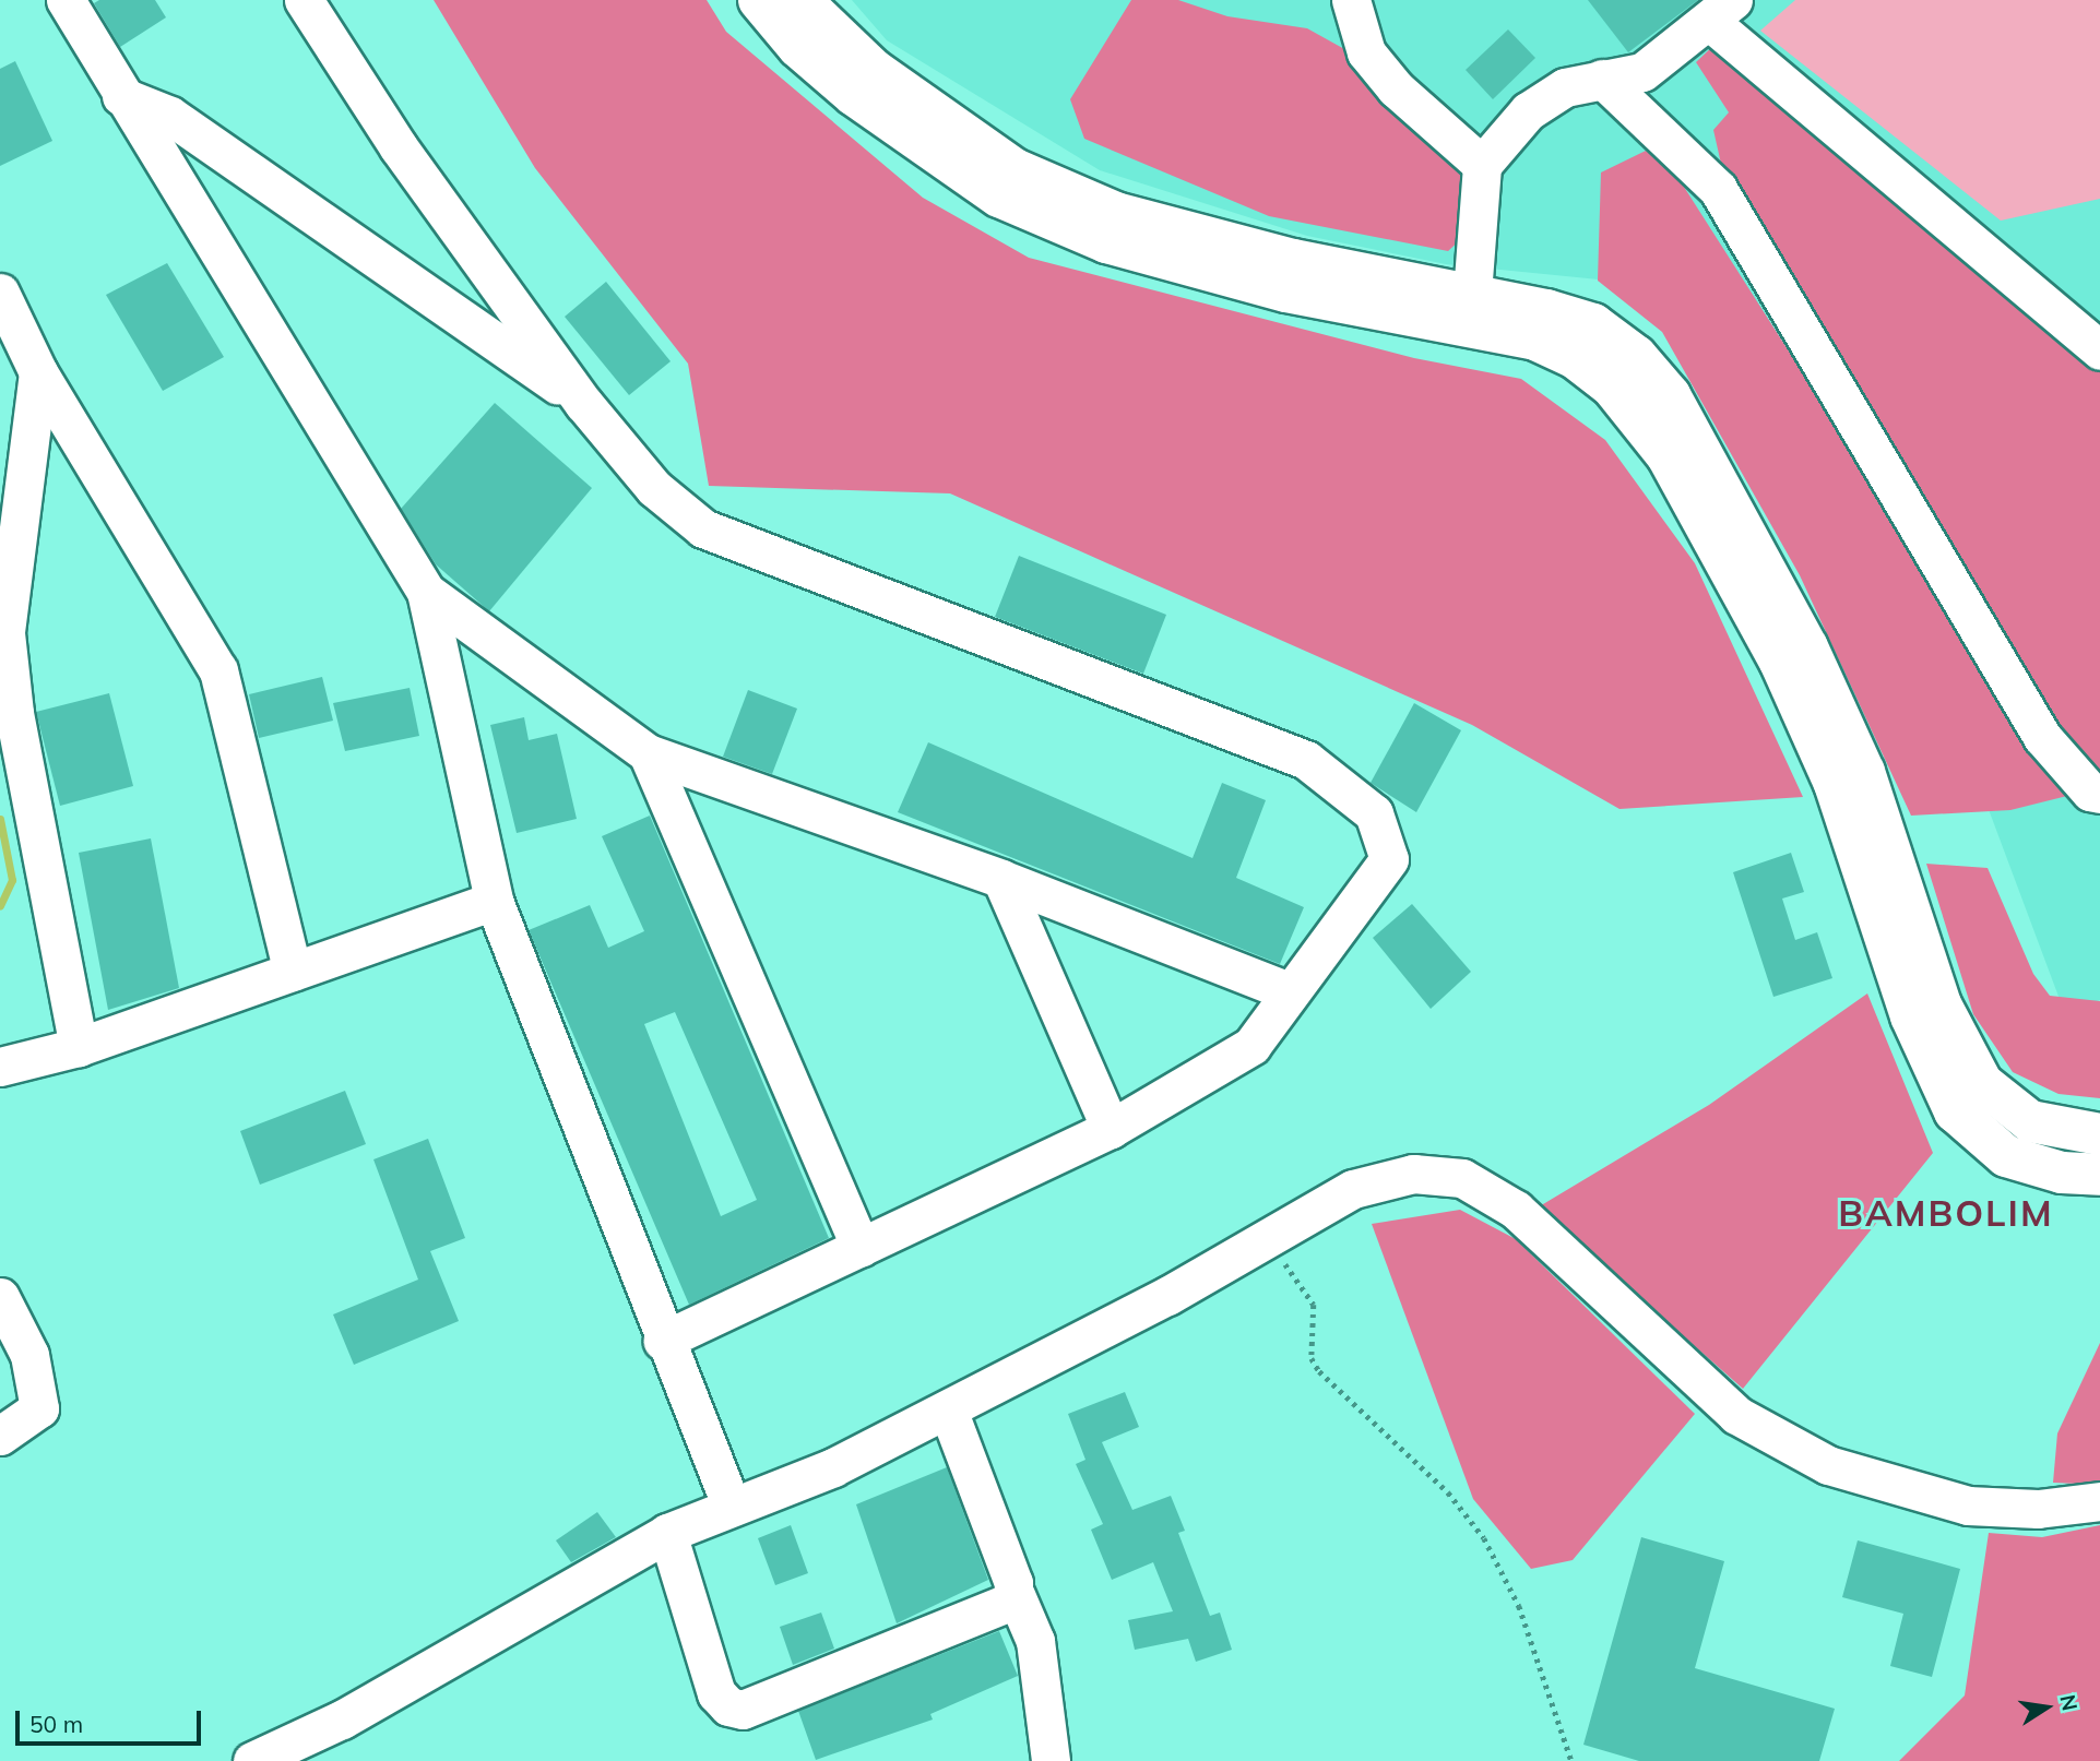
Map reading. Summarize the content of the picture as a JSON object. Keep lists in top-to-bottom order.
{
  "districts": ["BAMBOLIM"],
  "scale_bar": "50 m",
  "north": "right"
}
